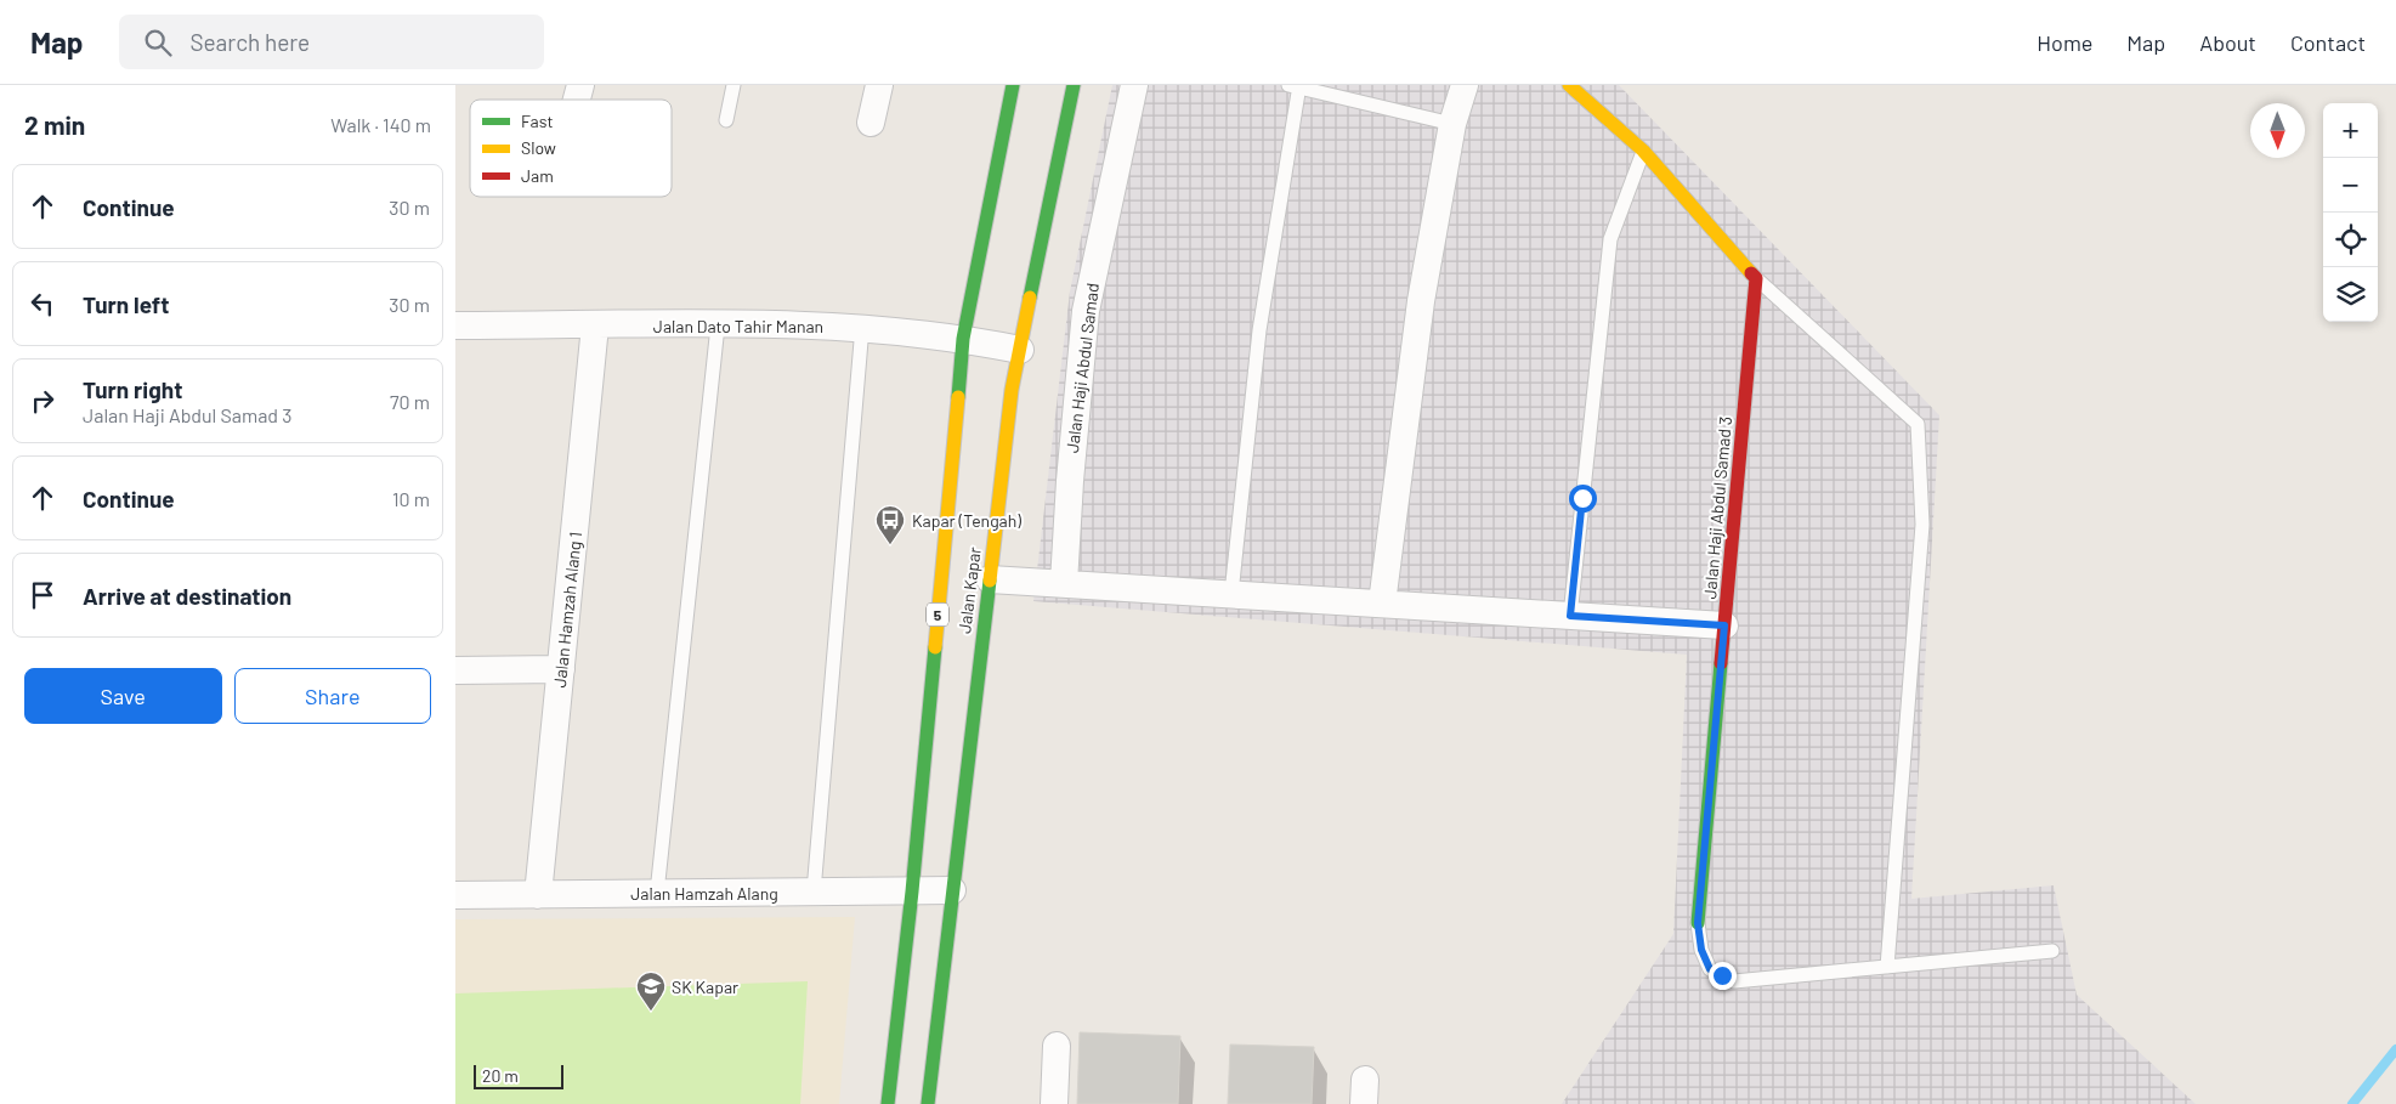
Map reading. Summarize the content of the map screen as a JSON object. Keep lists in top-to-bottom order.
{
  "streets": {
    "main road": ["Jalan Haji Abdul Samad 3", "Jalan Kapar", "5"],
    "street": [
      "Jalan Dato Tahir Manan",
      "Jalan Haji Abdul Samad",
      "Jalan Hamzah Alang 1",
      "Jalan Hamzah Alang"
    ]
  },
  "crossings": [
    ["Jalan Dato Tahir Manan", "Jalan Kapar"],
    ["Jalan Dato Tahir Manan", "Jalan Hamzah Alang 1"],
    ["Jalan Kapar", "Jalan Hamzah Alang"],
    ["Jalan Hamzah Alang 1", "Jalan Hamzah Alang"]
  ],
  "places": {
    "bus stop": ["Kapar (Tengah)"],
    "school or university": ["SK Kapar"]
  },
  "legend": ["Fast", "Slow", "Jam"],
  "scale_bar": "20 m",
  "north": "bottom",
  "page": {
    "header": "Map",
    "search": "Search here",
    "nav": [
      "Home",
      "Map",
      "About",
      "Contact"
    ],
    "heading": ["2 min", "Walk · 140 m"],
    "map_buttons": ["+", "−"],
    "list": [
      ["Continue", "30 m"],
      ["Turn left", "30 m"],
      ["Turn right", "Jalan Haji Abdul Samad 3", "70 m"],
      ["Continue", "10 m"],
      "Arrive at destination"
    ],
    "buttons": ["Save", "Share"],
    "scale": "20 m"
  }
}
